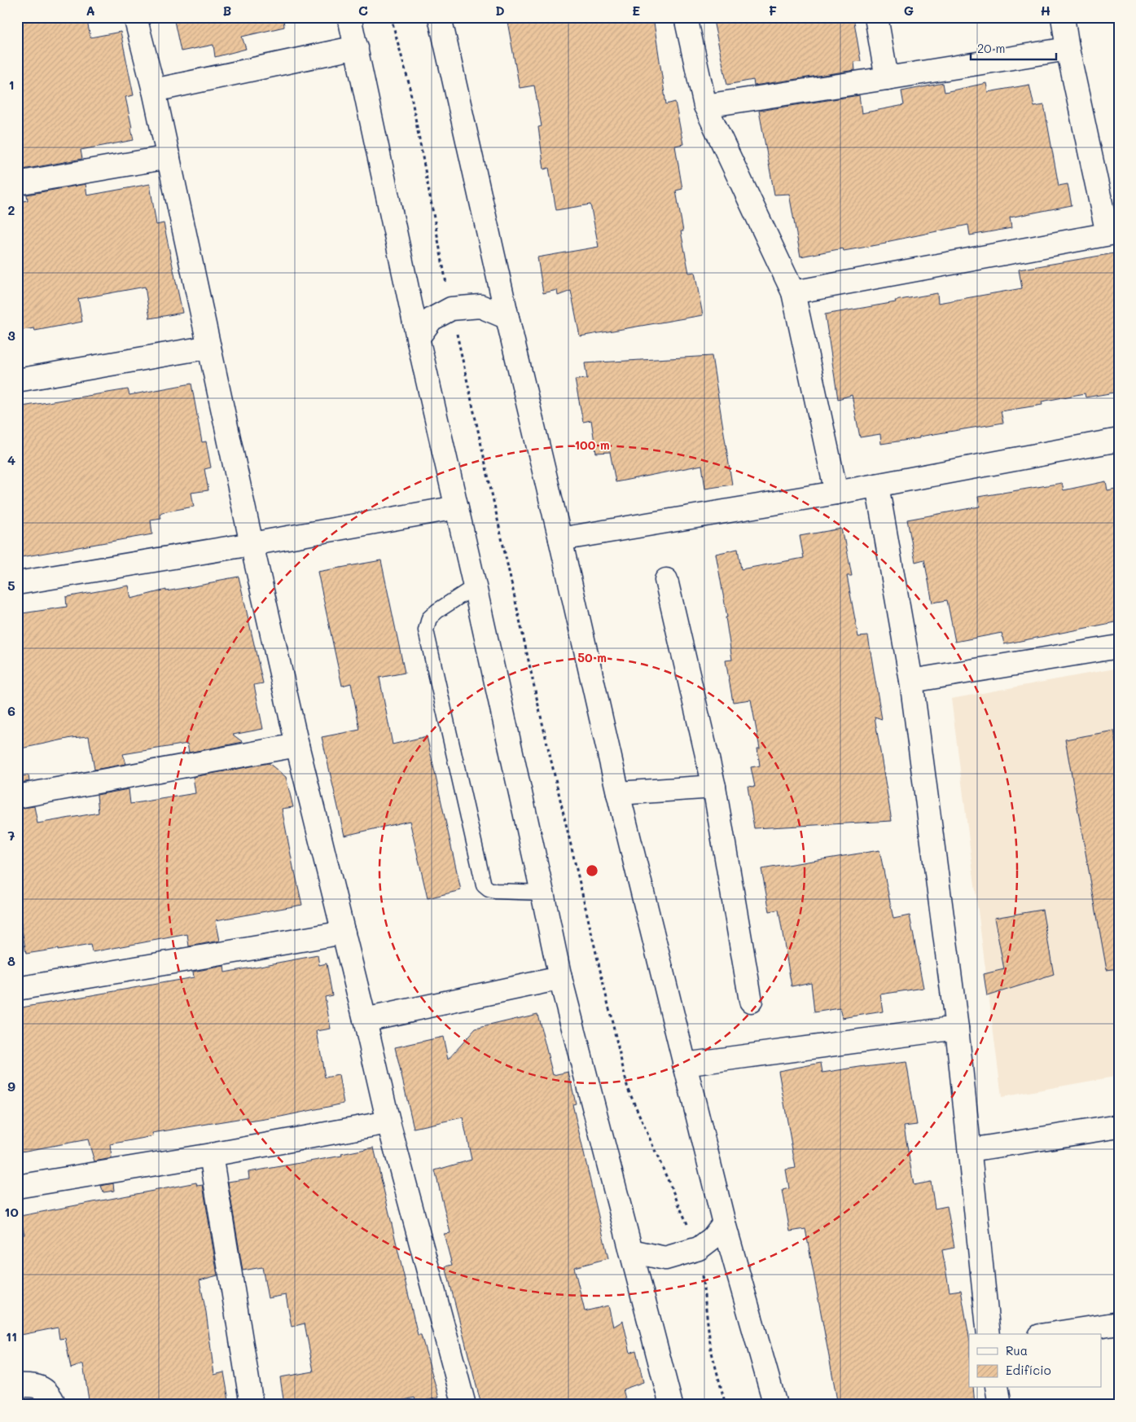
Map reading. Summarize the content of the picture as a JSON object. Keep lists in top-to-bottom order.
{
  "legend": ["Rua", "Edifício"],
  "scale_bar": "20 m",
  "grid": {
    "columns": [
      "A",
      "B",
      "C",
      "D",
      "E",
      "F",
      "G",
      "H"
    ],
    "rows": [
      "1",
      "2",
      "3",
      "4",
      "5",
      "6",
      "7",
      "8",
      "9",
      "10",
      "11"
    ]
  },
  "rings": ["100 m", "50 m"]
}
